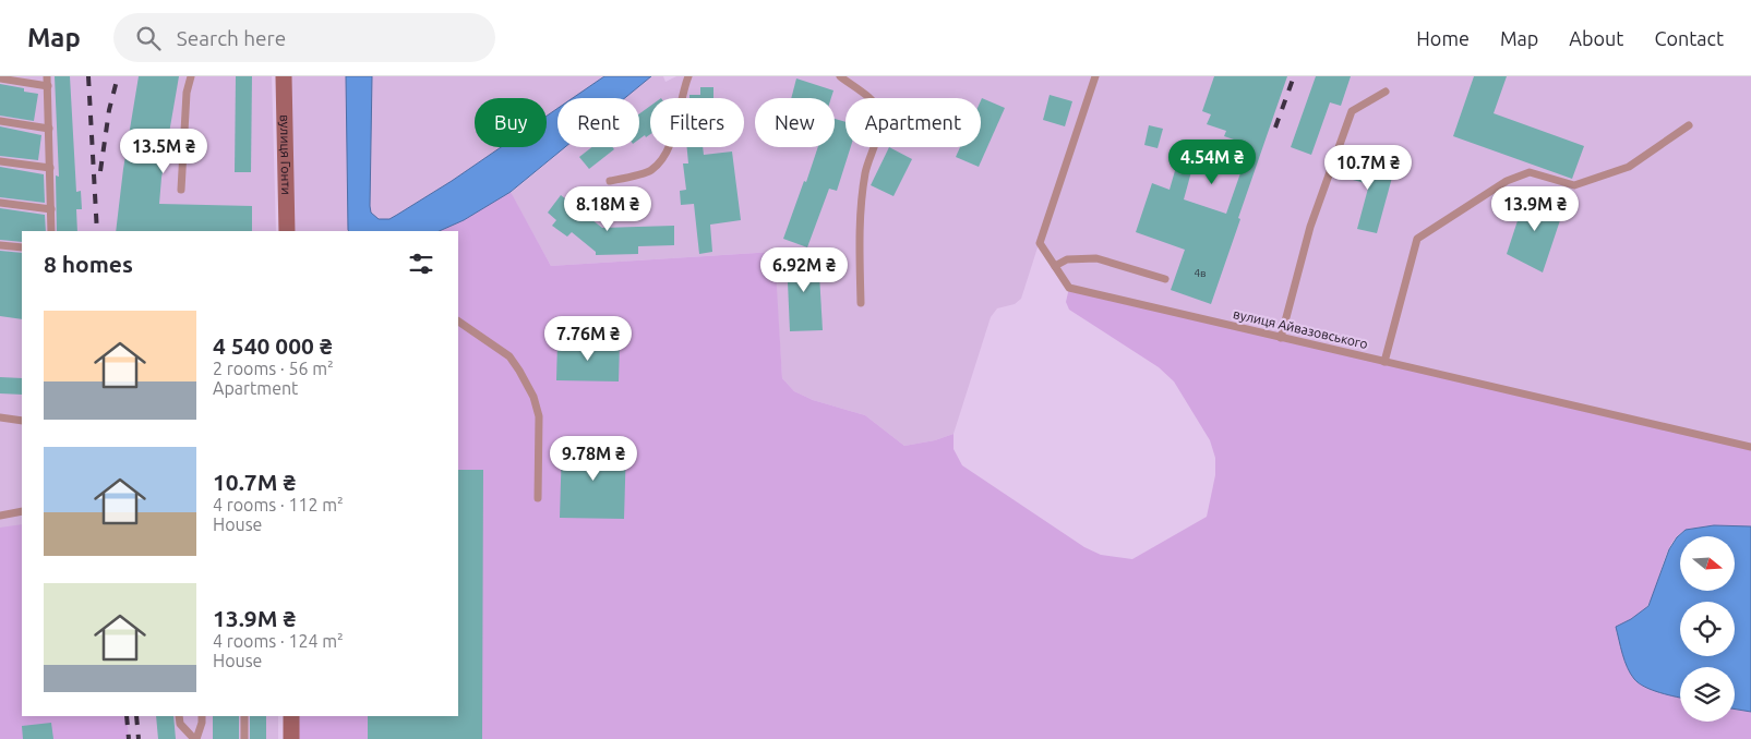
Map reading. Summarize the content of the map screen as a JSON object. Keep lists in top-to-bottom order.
{
  "streets": {
    "street": ["вулиця Гонти"],
    "lane": ["вулиця Айвазовського"]
  },
  "house_numbers": ["4в"],
  "north": "right",
  "page": {
    "header": "Map",
    "search": "Search here",
    "nav": [
      "Home",
      "Map",
      "About",
      "Contact"
    ],
    "chip": [
      "Buy",
      "Rent",
      "Filters",
      "New",
      "Apartment"
    ],
    "price": [
      "13.5M ₴",
      "4.54M ₴",
      "10.7M ₴",
      "8.18M ₴",
      "13.9M ₴",
      "6.92M ₴",
      "7.76M ₴",
      "9.78M ₴"
    ],
    "heading": "8 homes",
    "list": [
      {
        "name": "4 540 000 ₴",
        "note": "2 rooms · 56 m² · Apartment"
      },
      {
        "name": "10.7M ₴",
        "note": "4 rooms · 112 m² · House"
      },
      {
        "name": "13.9M ₴",
        "note": "4 rooms · 124 m² · House"
      }
    ]
  }
}
